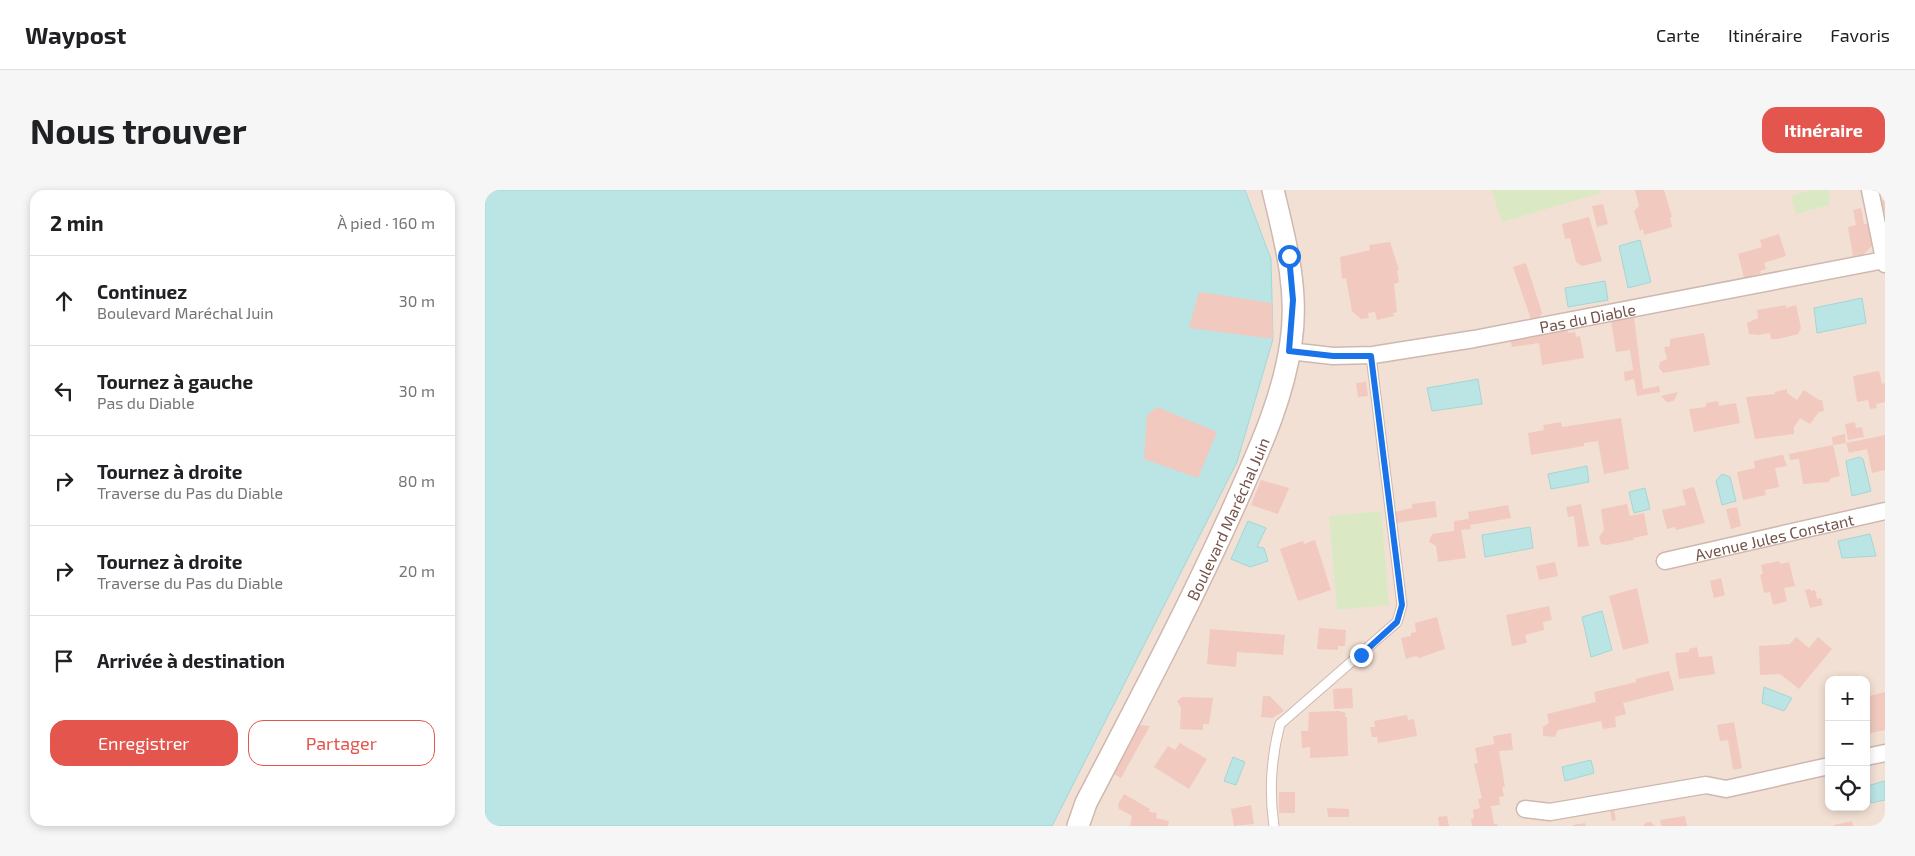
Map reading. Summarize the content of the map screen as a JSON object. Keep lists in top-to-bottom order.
{
  "streets": {
    "street": ["Pas du Diable", "Boulevard Maréchal Juin", "Avenue Jules Constant"]
  },
  "crossings": [
    ["Pas du Diable", "Boulevard Maréchal Juin"]
  ],
  "page": {
    "header": "Waypost",
    "nav": ["Carte", "Itinéraire", "Favoris"],
    "buttons": [
      "Itinéraire",
      ["Enregistrer", "Partager"]
    ],
    "title": "Nous trouver",
    "heading": ["2 min", "À pied · 160 m"],
    "list": [
      ["Continuez", "Boulevard Maréchal Juin", "30 m"],
      ["Tournez à gauche", "Pas du Diable", "30 m"],
      ["Tournez à droite", "Traverse du Pas du Diable", "80 m"],
      ["Tournez à droite", "Traverse du Pas du Diable", "20 m"],
      "Arrivée à destination"
    ],
    "map_buttons": ["+", "−"]
  }
}
